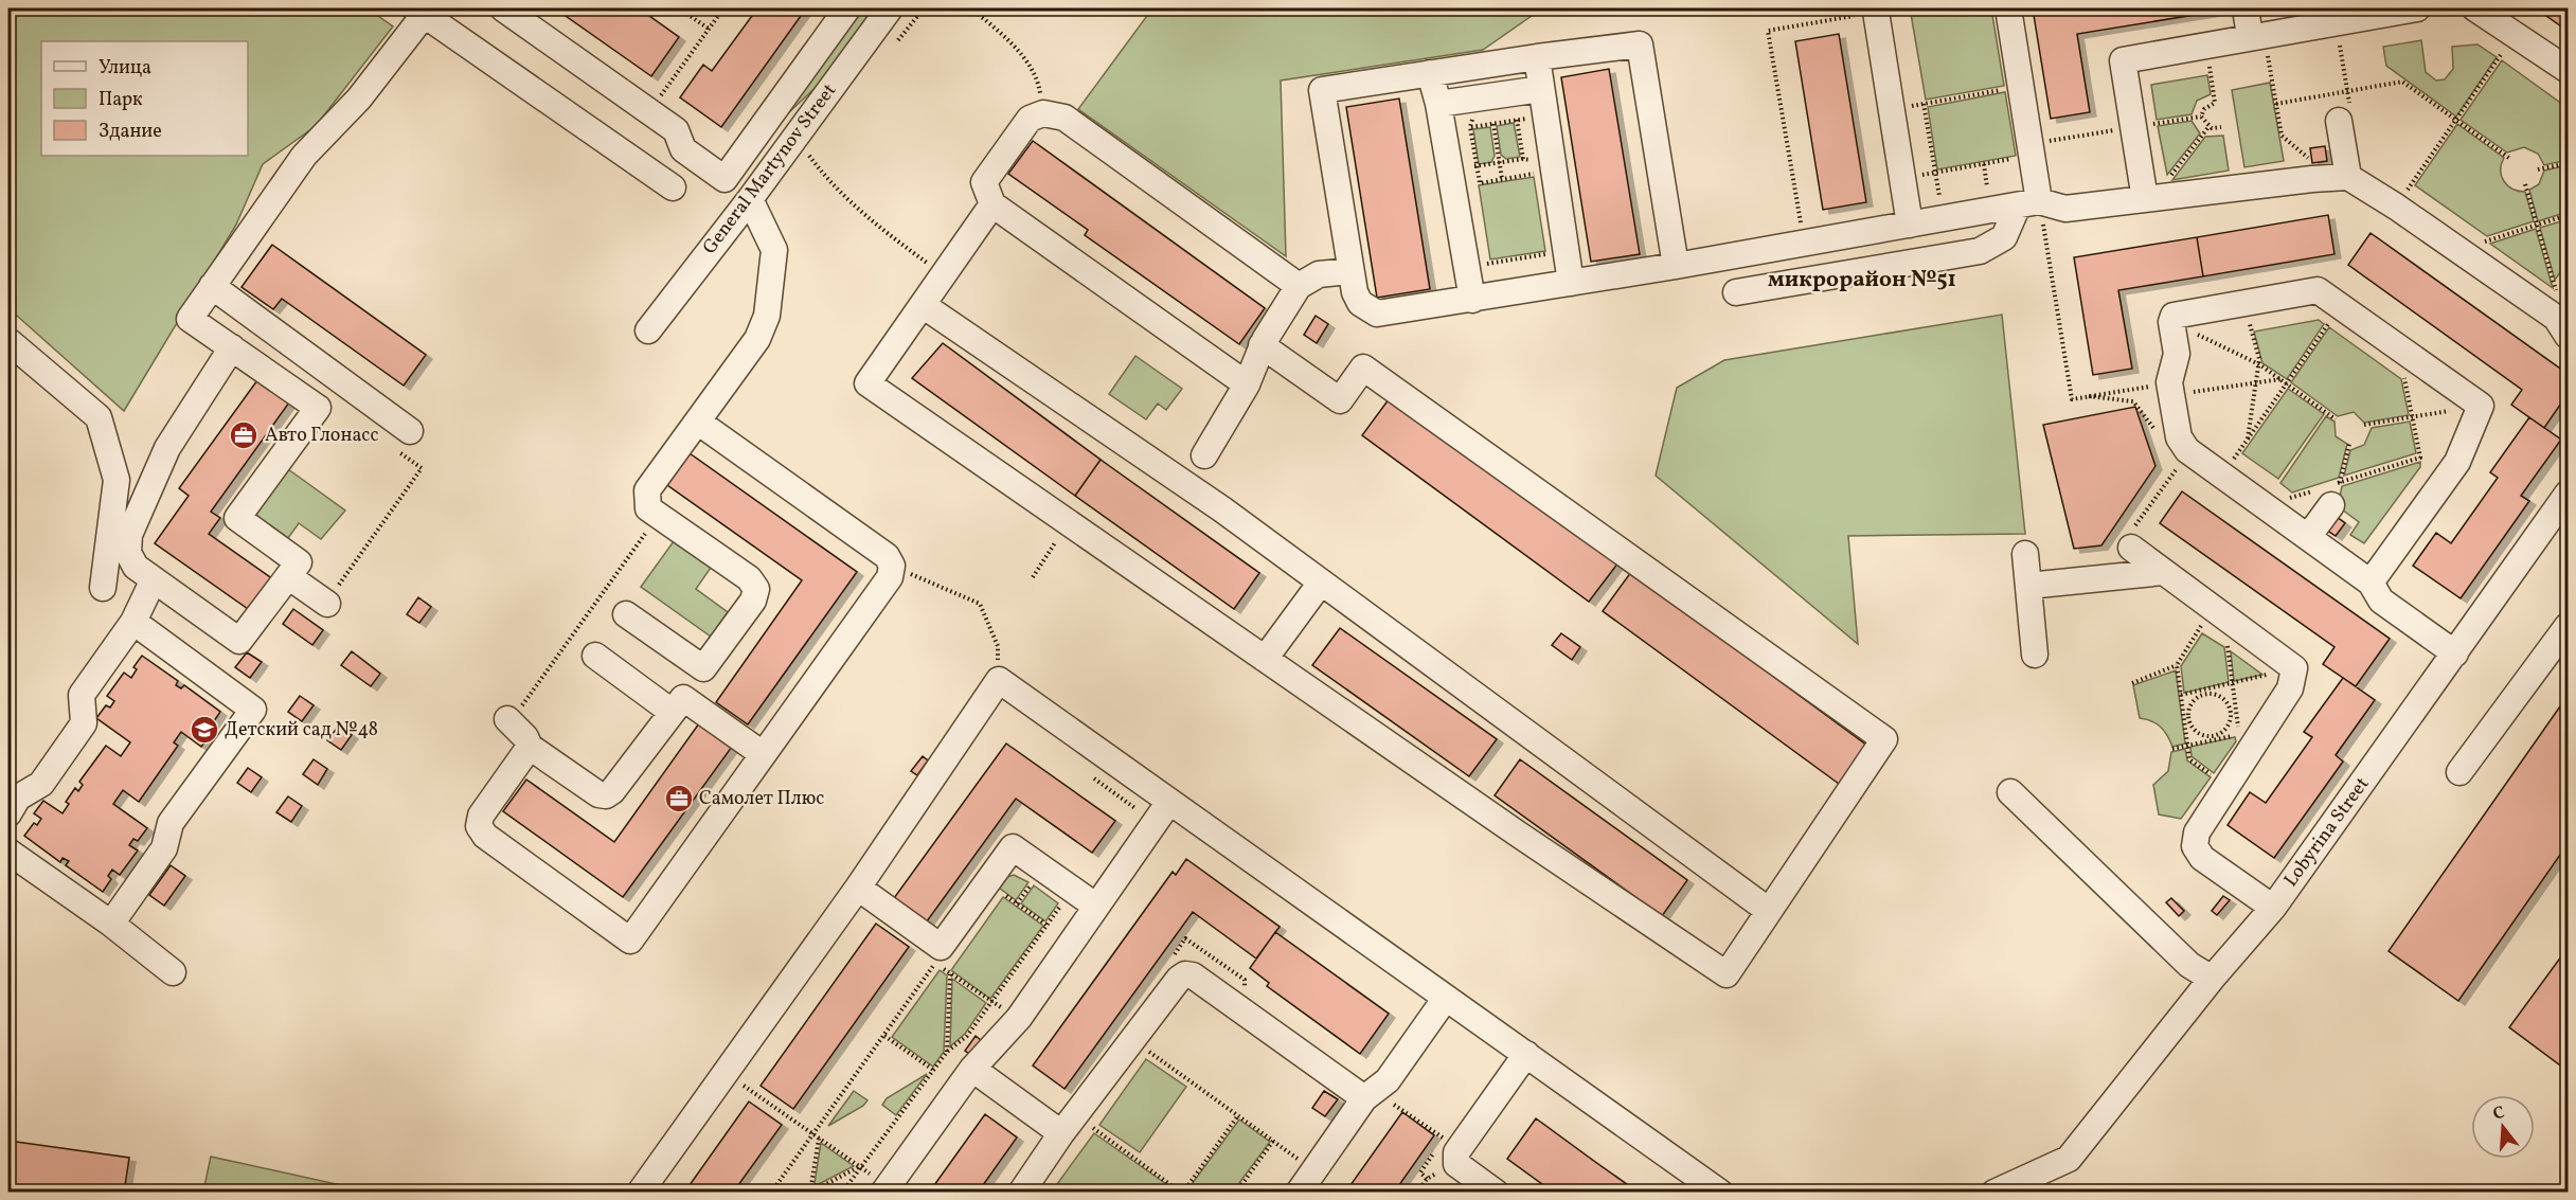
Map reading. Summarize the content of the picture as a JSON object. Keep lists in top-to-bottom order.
{
  "streets": {
    "street": ["General Martynov Street", "Lobyrina Street"]
  },
  "districts": ["микрорайон №51"],
  "places": {
    "office": ["Авто Глонасс", "Самолет Плюс"],
    "school or university": ["Детский сад №48"]
  },
  "legend": ["Улица", "Парк", "Здание"],
  "north": "top"
}
